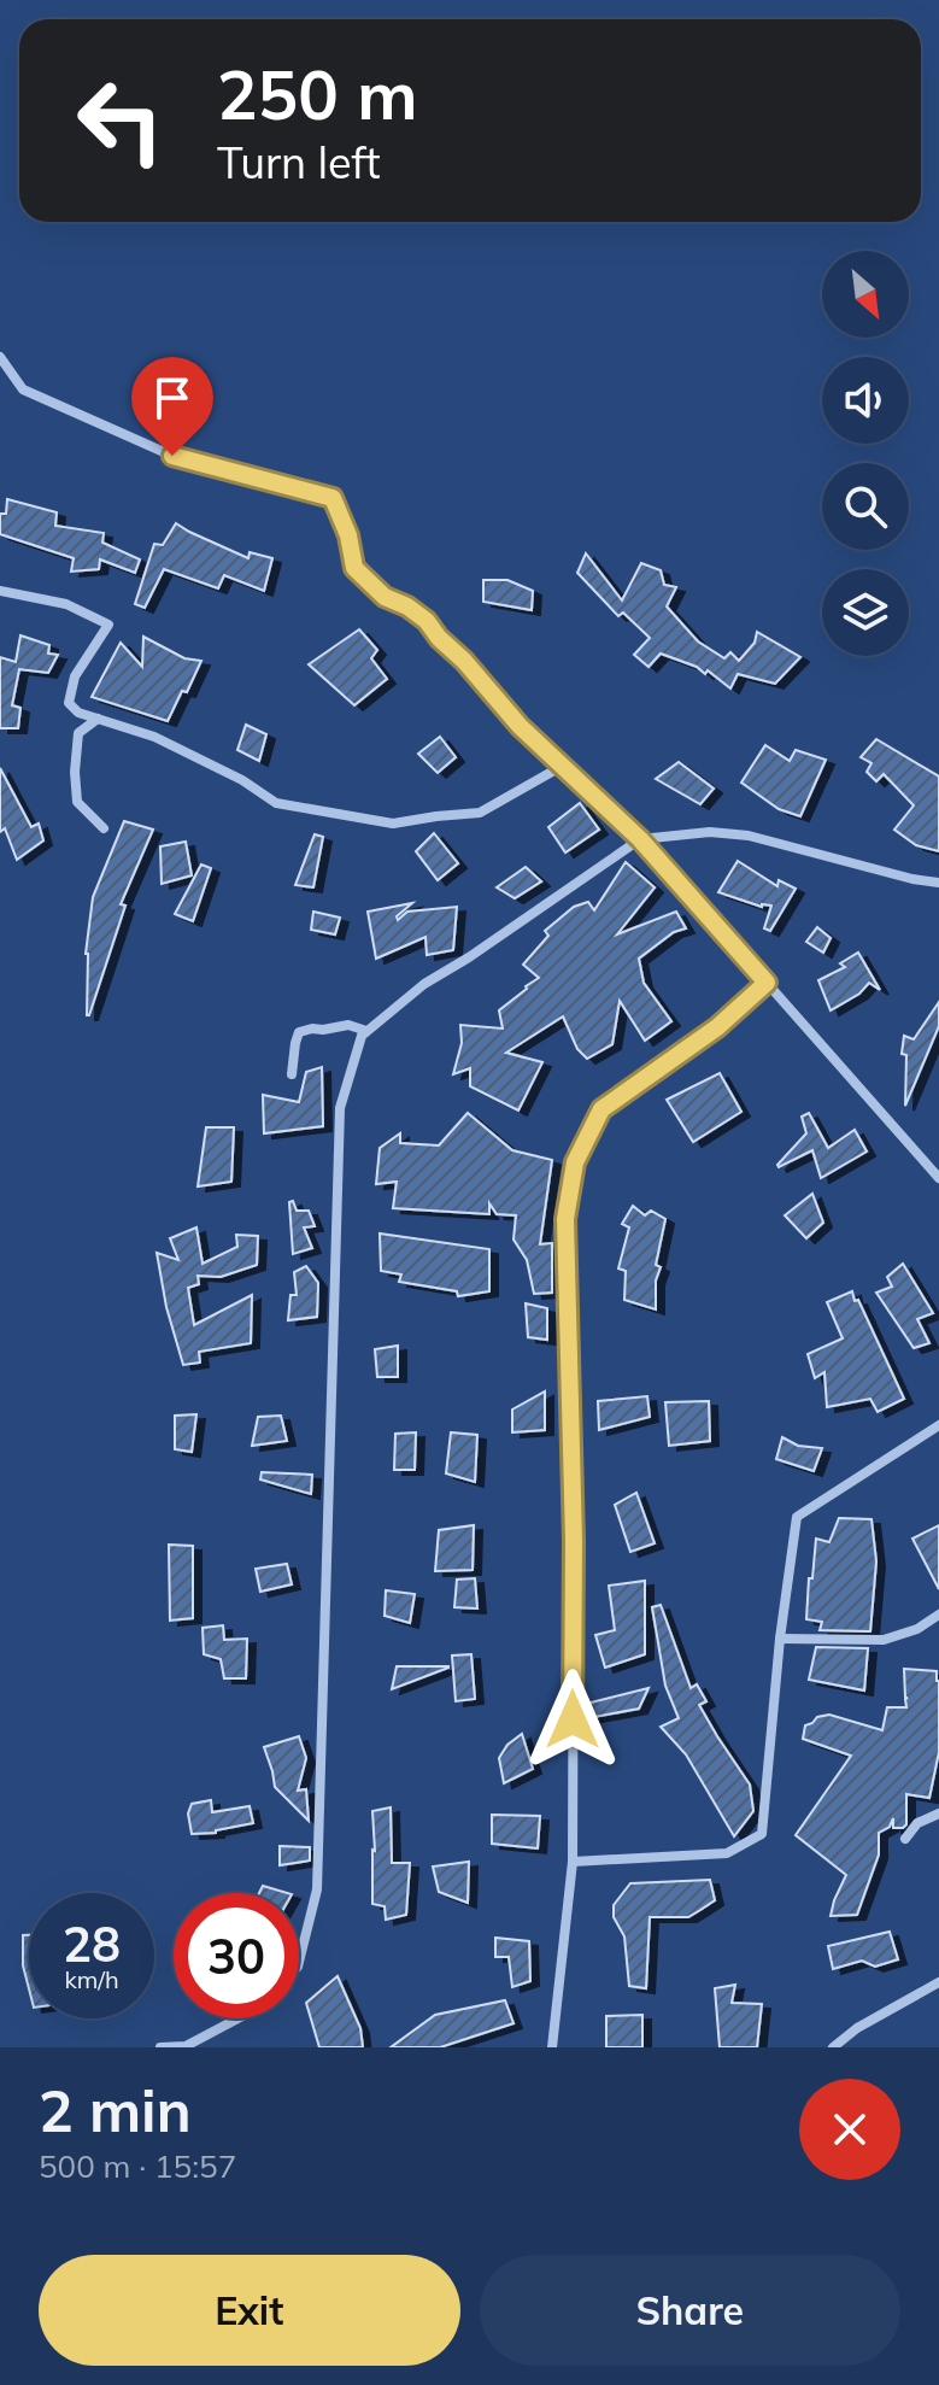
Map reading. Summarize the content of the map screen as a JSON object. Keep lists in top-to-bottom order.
{
  "north": "bottom right",
  "page": {
    "turn": ["250 m", "Turn left"],
    "speed": "28 km/h",
    "limit": "30",
    "heading": ["2 min", "500 m · 15:57"],
    "buttons": ["Exit", "Share"]
  }
}
